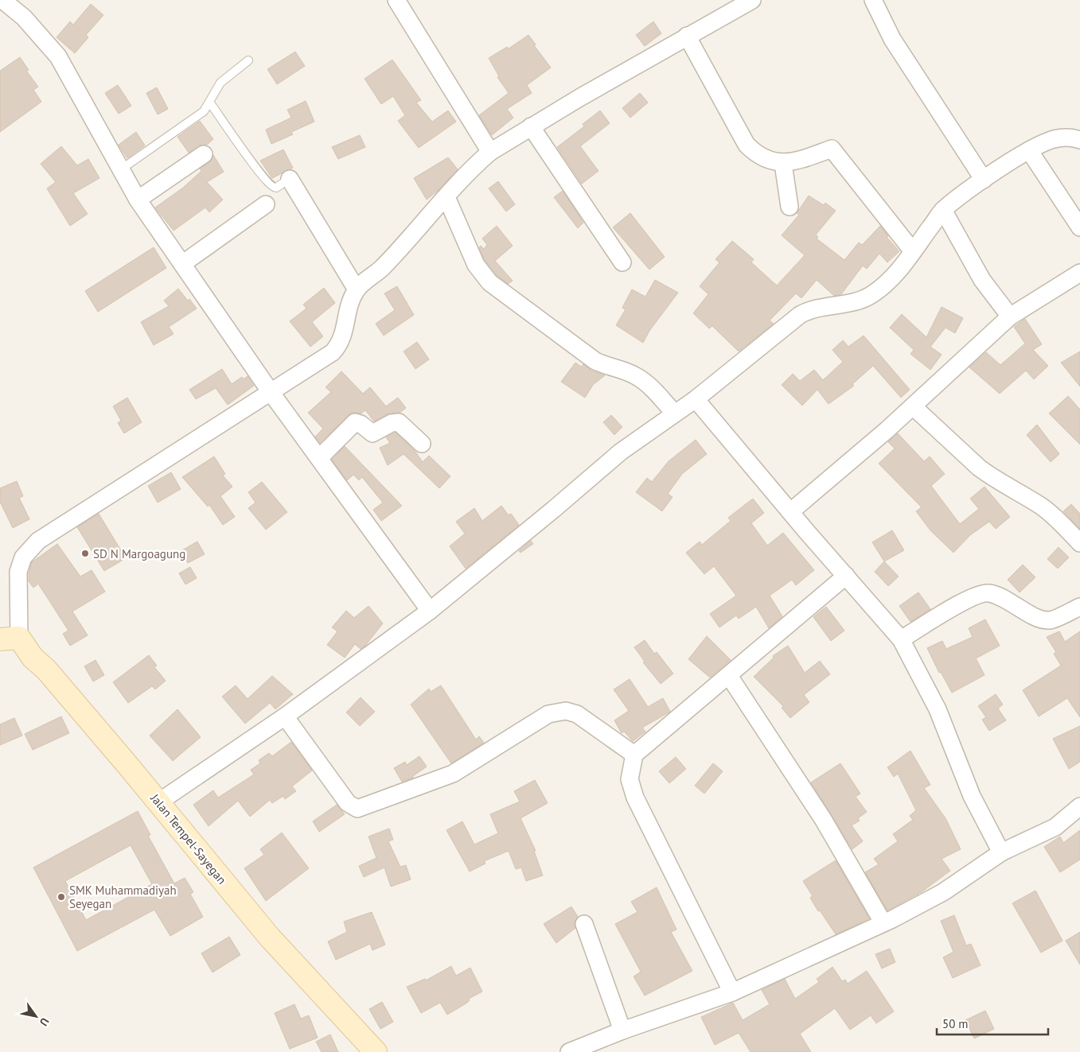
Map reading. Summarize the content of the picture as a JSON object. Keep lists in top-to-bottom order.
{
  "streets": {
    "main road": ["Jalan Tempel-Sayegan"]
  },
  "places": ["SD N Margoagung", "SMK Muhammadiyah Seyegan"],
  "scale_bar": "50 m",
  "north": "bottom right"
}
